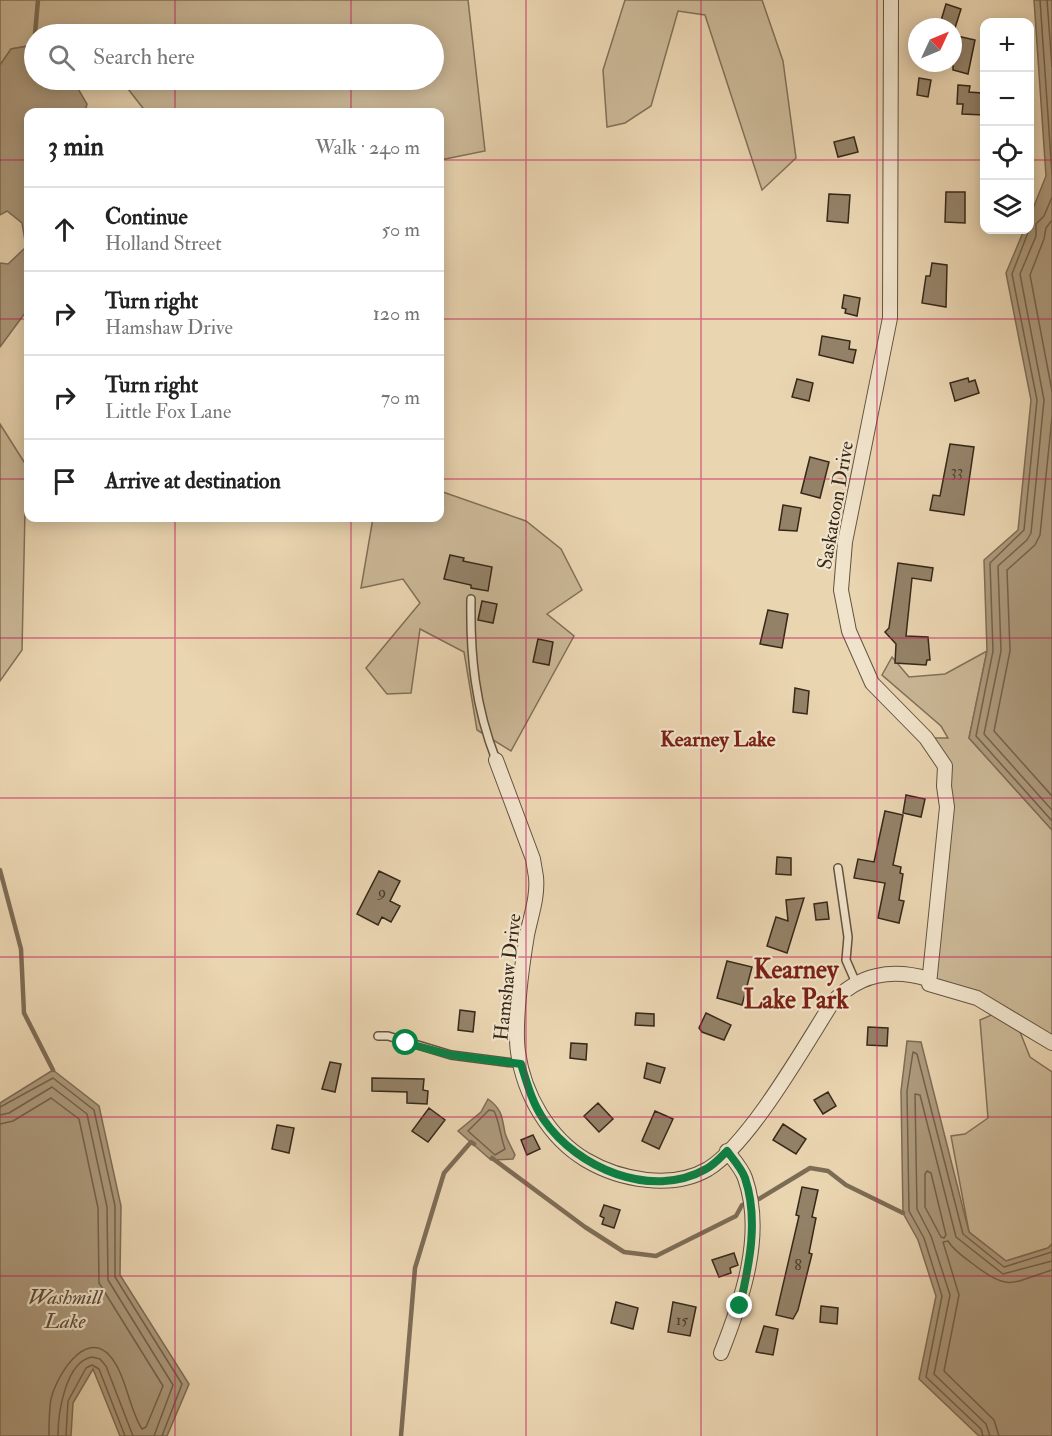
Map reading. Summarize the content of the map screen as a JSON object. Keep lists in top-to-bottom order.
{
  "streets": {
    "street": ["Saskatoon Drive", "Hamshaw Drive"]
  },
  "crossings": [
    ["Saskatoon Drive", "Hamshaw Drive"]
  ],
  "districts": ["Kearney Lake", "Kearney Lake Park"],
  "water": ["Washmill Lake"],
  "house_numbers": [
    "33",
    "9",
    "8",
    "15"
  ],
  "north": "top right",
  "page": {
    "map_buttons": ["+", "−"],
    "search": "Search here",
    "heading": ["3 min", "Walk · 240 m"],
    "list": [
      ["Continue", "Holland Street", "50 m"],
      ["Turn right", "Hamshaw Drive", "120 m"],
      ["Turn right", "Little Fox Lane", "70 m"],
      "Arrive at destination"
    ]
  }
}
